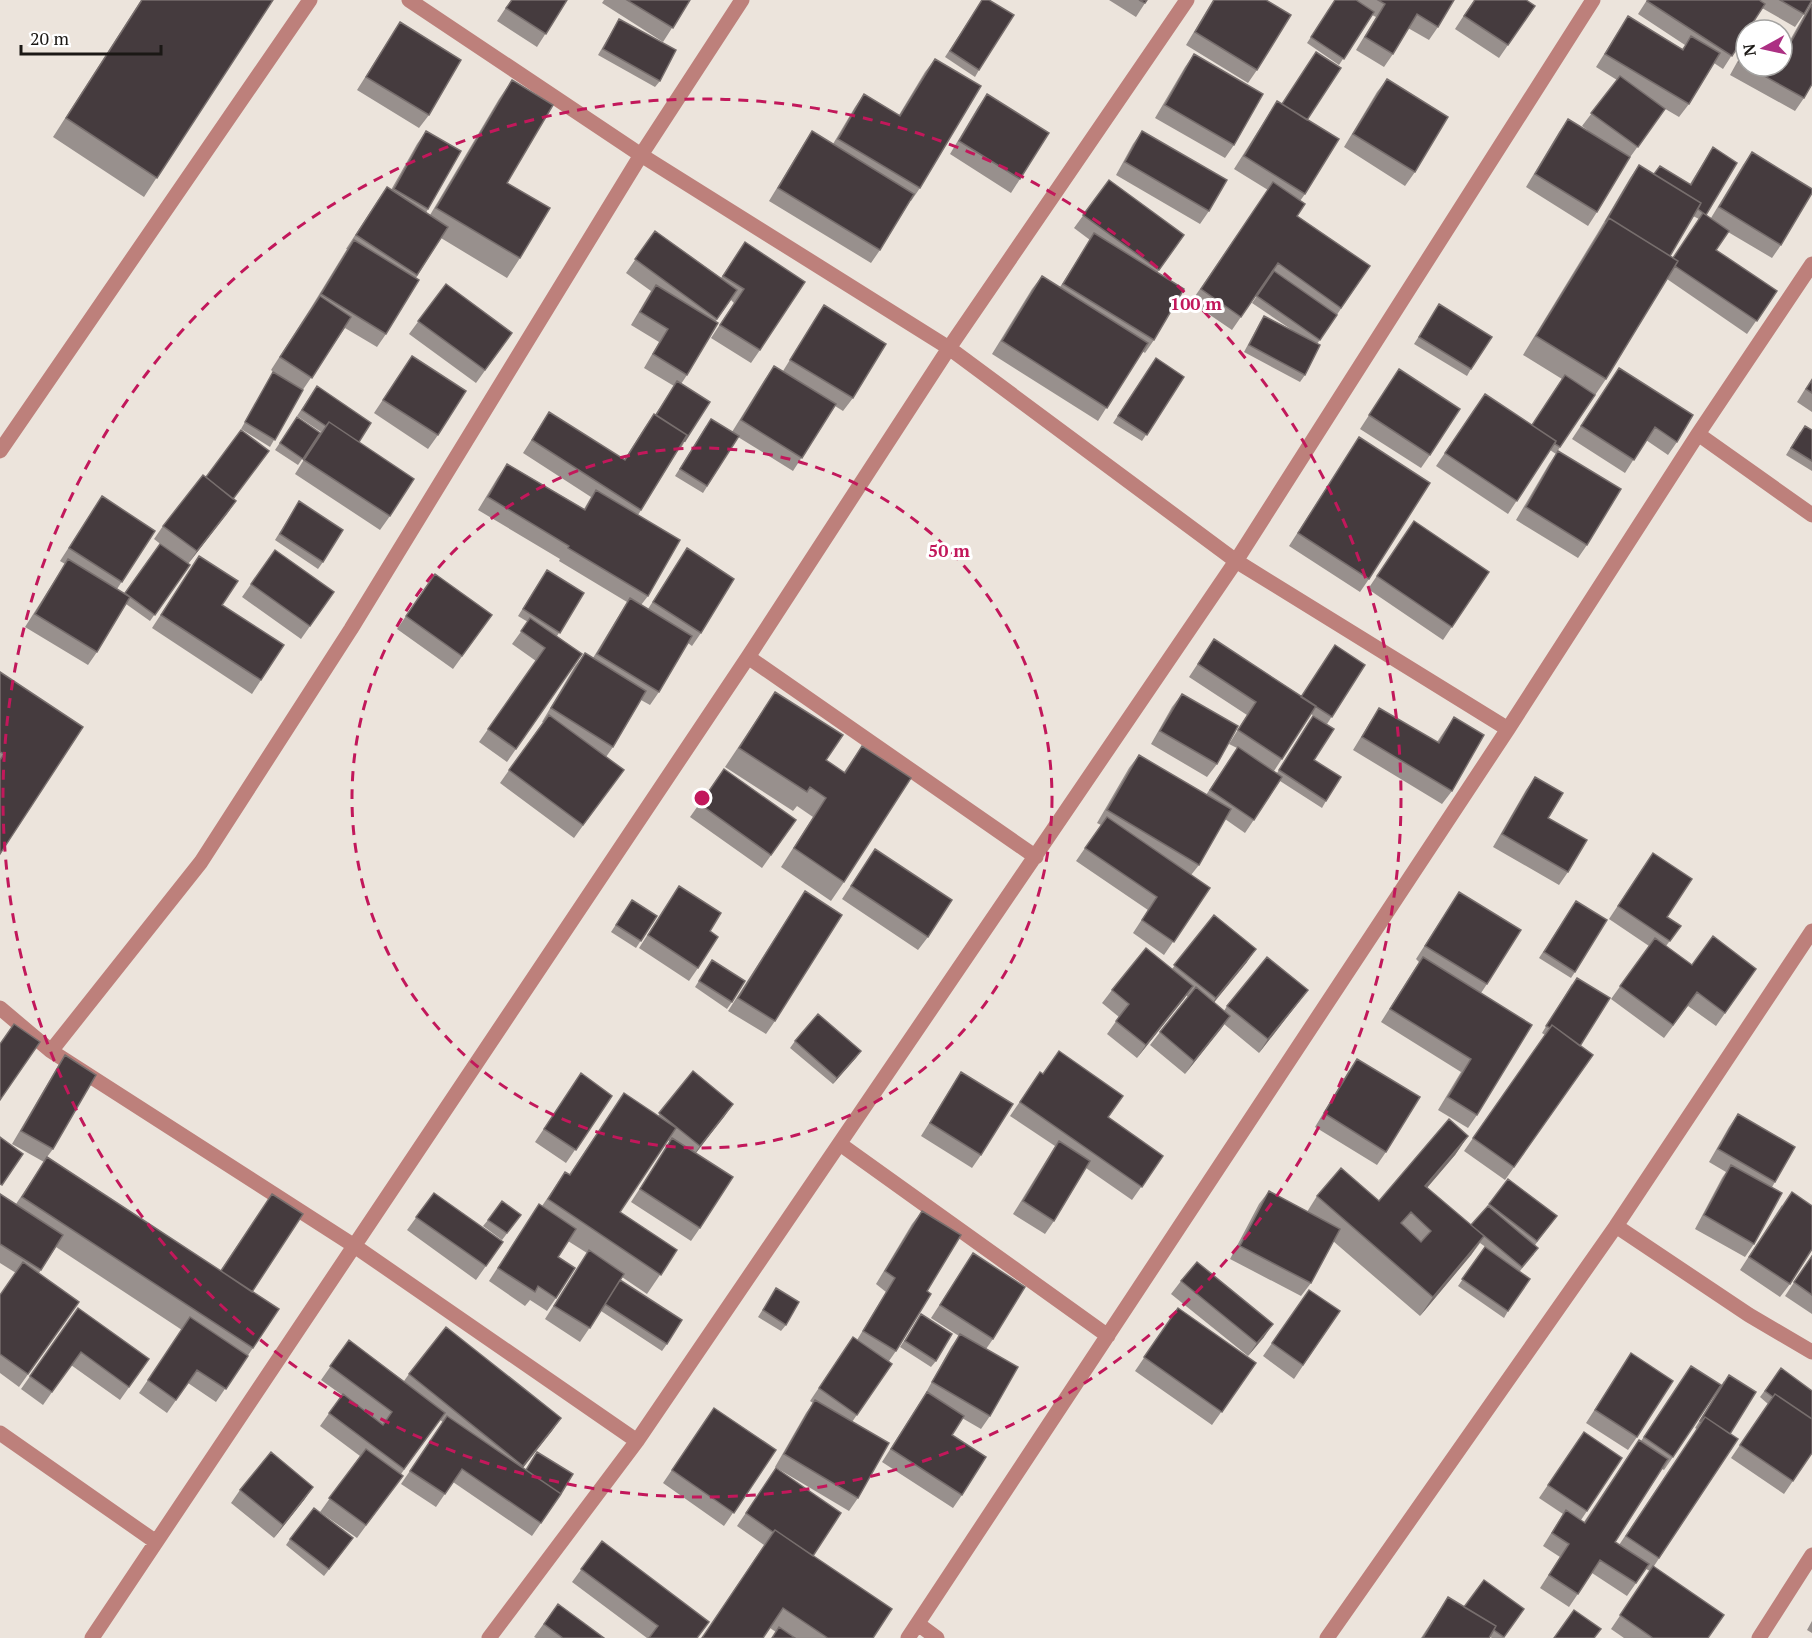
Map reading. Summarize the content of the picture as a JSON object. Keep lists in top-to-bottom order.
{
  "scale_bar": "20 m",
  "north": "left",
  "rings": ["100 m", "50 m"]
}
